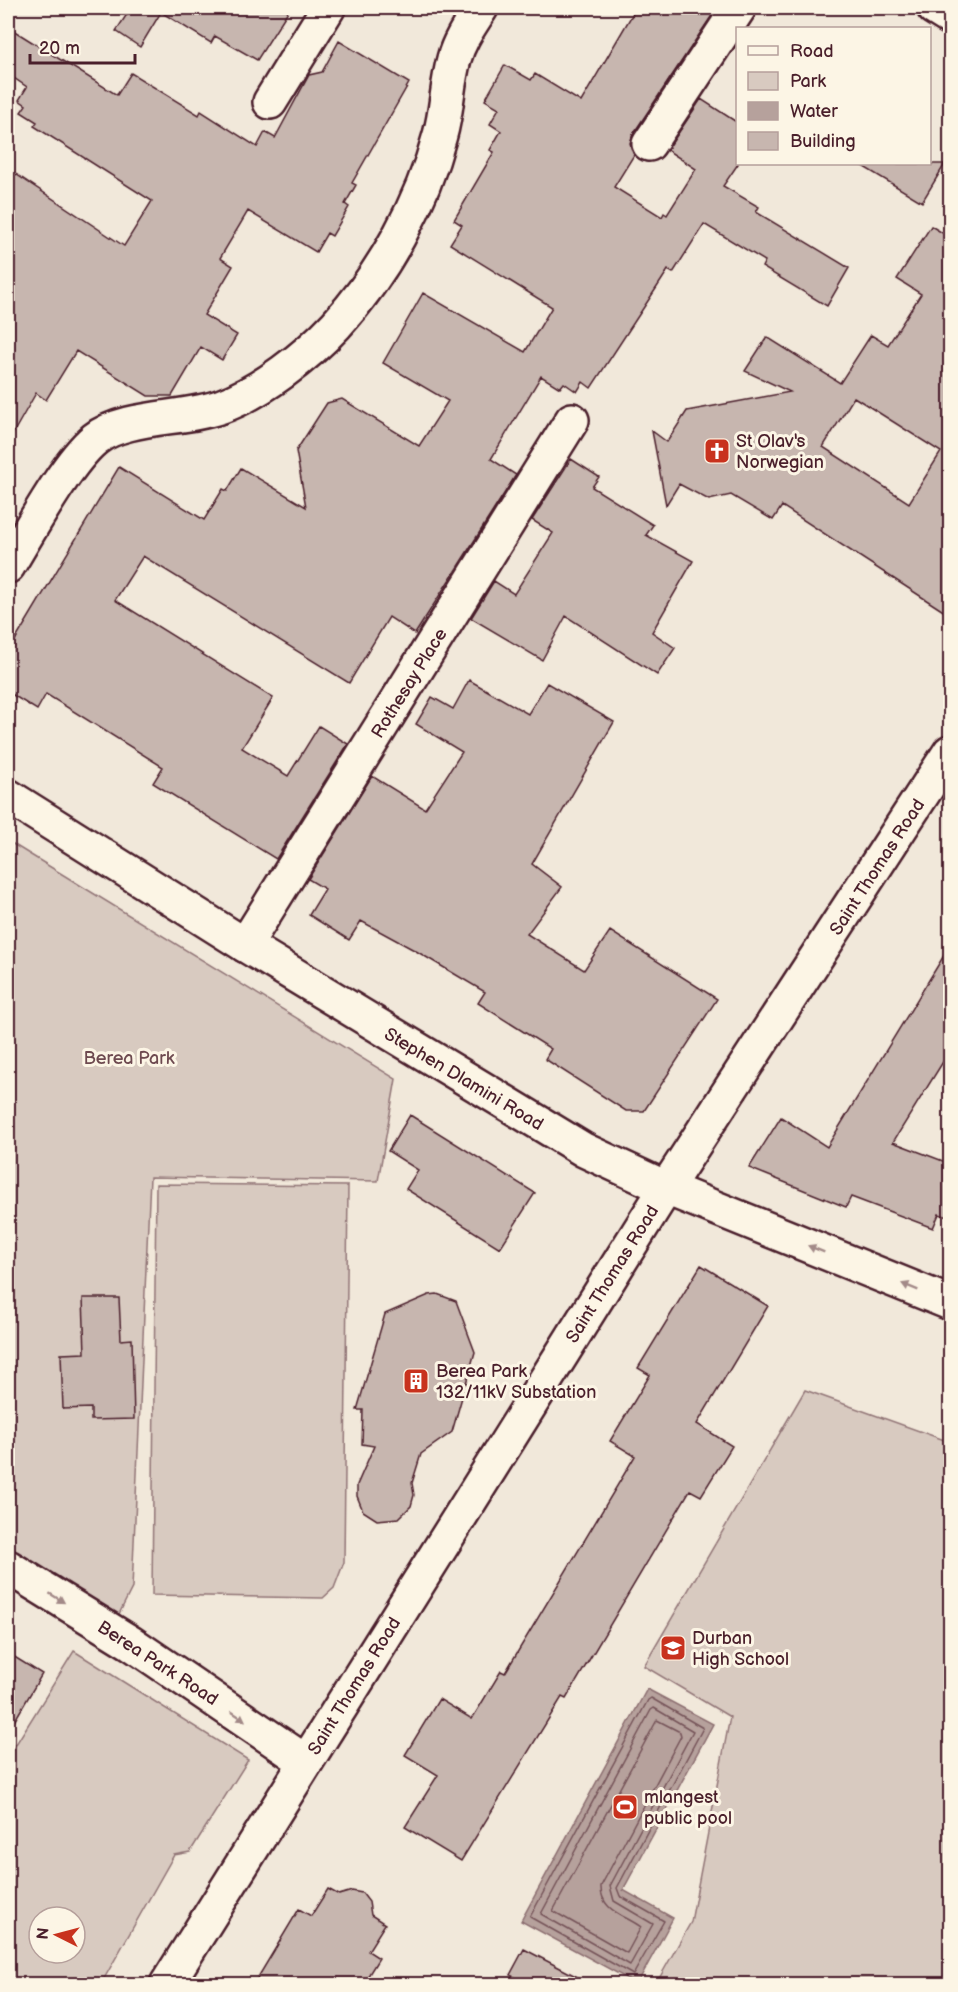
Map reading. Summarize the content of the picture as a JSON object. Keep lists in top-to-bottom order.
{
  "streets": {
    "street": [
      "Rothesay Place",
      "Saint Thomas Road",
      "Stephen Dlamini Road",
      "Berea Park Road"
    ]
  },
  "crossings": [
    ["Rothesay Place", "Stephen Dlamini Road"],
    ["Saint Thomas Road", "Stephen Dlamini Road"],
    ["Saint Thomas Road", "Berea Park Road"]
  ],
  "one_way": ["Berea Park Road"],
  "parks": ["Berea Park"],
  "places": {
    "church": ["St Olav's Norwegian"],
    "building": ["Berea Park 132/11kV Substation"],
    "school or university": ["Durban High School"],
    "sports": ["mlangest public pool"]
  },
  "legend": [
    "Road",
    "Park",
    "Water",
    "Building"
  ],
  "scale_bar": "20 m",
  "north": "left"
}
